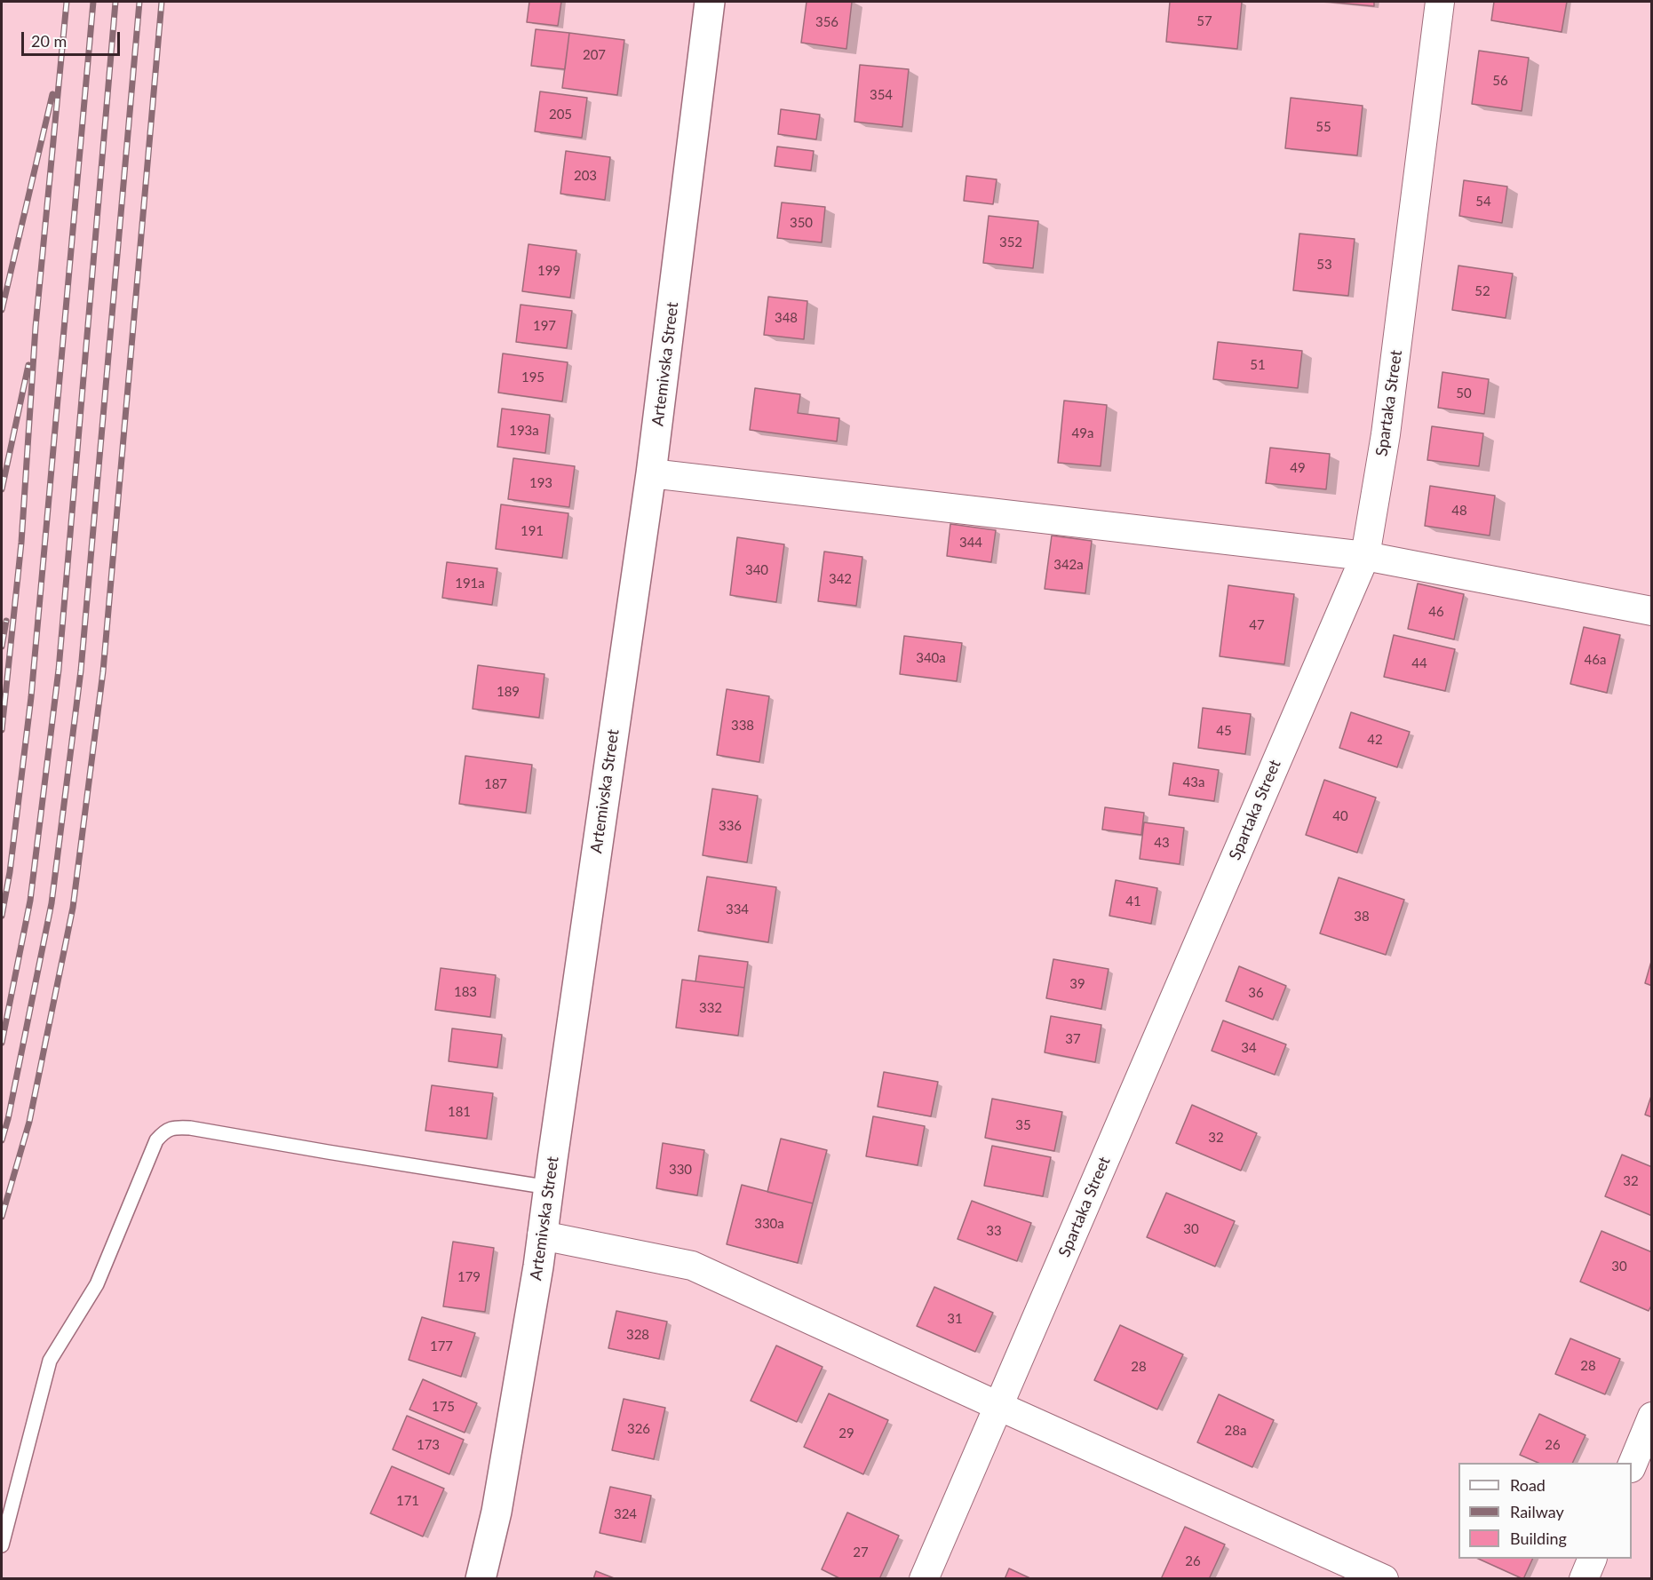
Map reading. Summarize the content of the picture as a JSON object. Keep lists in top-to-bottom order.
{
  "streets": {
    "main road": ["Artemivska Street"],
    "street": ["Spartaka Street"]
  },
  "house_numbers": [
    "57",
    "356",
    "207",
    "56",
    "354",
    "205",
    "55",
    "203",
    "54",
    "350",
    "352",
    "53",
    "199",
    "52",
    "348",
    "197",
    "51",
    "195",
    "50",
    "193а",
    "49а",
    "49",
    "193",
    "48",
    "191",
    "344",
    "342а",
    "340",
    "342",
    "191а",
    "46",
    "47",
    "340а",
    "46а",
    "44",
    "189",
    "338",
    "45",
    "42",
    "43а",
    "187",
    "40",
    "336",
    "43",
    "41",
    "334",
    "38",
    "39",
    "183",
    "36",
    "332",
    "37",
    "34",
    "181",
    "35",
    "32",
    "330",
    "32",
    "330а",
    "30",
    "33",
    "30",
    "179",
    "31",
    "328",
    "177",
    "28",
    "28",
    "175",
    "326",
    "28а",
    "29",
    "173",
    "26",
    "171",
    "324",
    "27",
    "26"
  ],
  "legend": ["Road", "Railway", "Building"],
  "scale_bar": "20 m"
}
